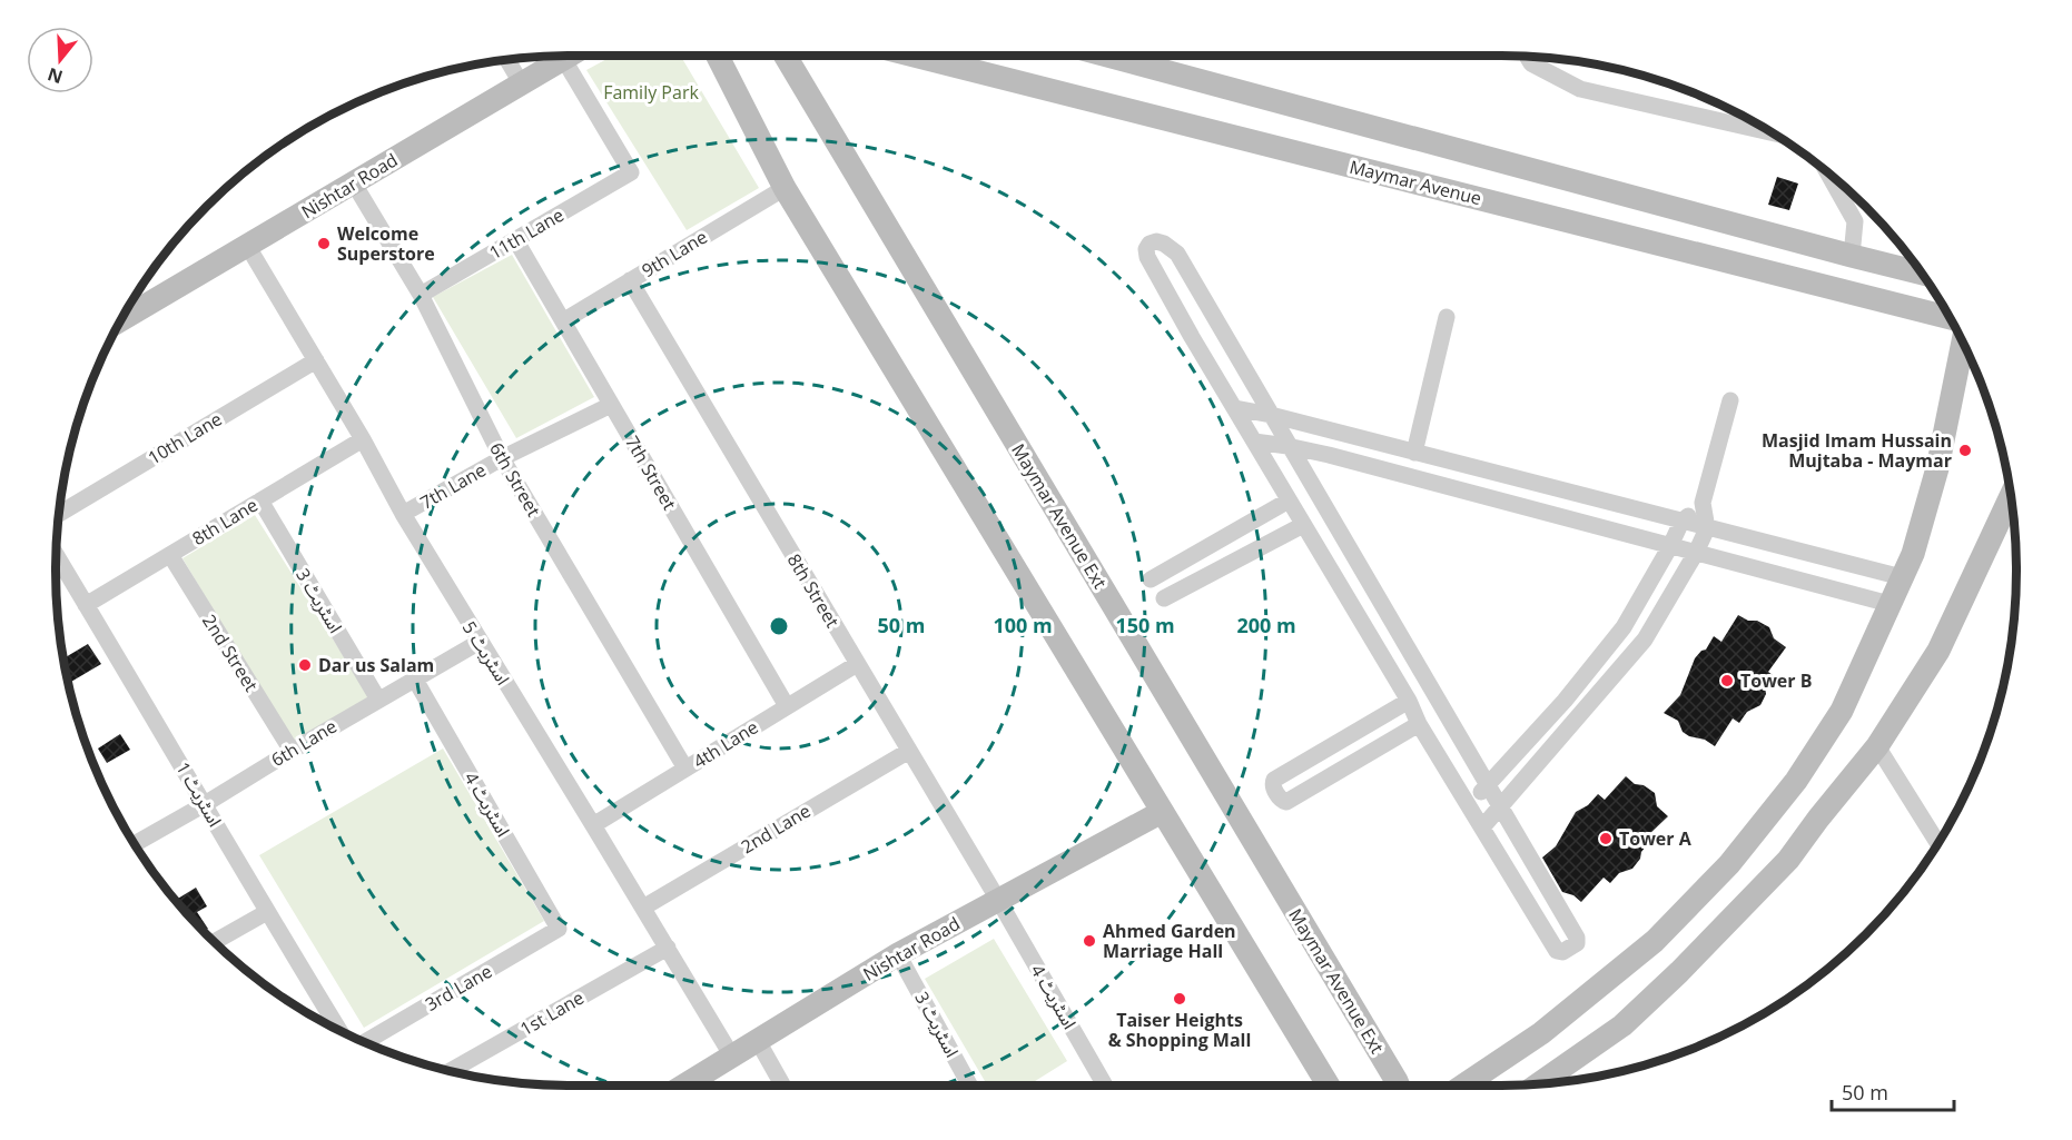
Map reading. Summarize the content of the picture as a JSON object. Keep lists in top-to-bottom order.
{
  "streets": {
    "main road": ["Maymar Avenue", "Nishtar Road", "Maymar Avenue Ext"],
    "street": [
      "11th Lane",
      "9th Lane",
      "10th Lane",
      "7th Street",
      "6th Street",
      "7th Lane",
      "8th Lane",
      "8th Street",
      "اسٹریٹ 3",
      "2nd Street",
      "اسٹریٹ 5",
      "6th Lane",
      "4th Lane",
      "اسٹریٹ 1",
      "اسٹریٹ 4",
      "2nd Lane",
      "3rd Lane",
      "1st Lane"
    ]
  },
  "crossings": [
    ["Nishtar Road", "11th Lane"],
    ["Nishtar Road", "6th Street"],
    ["Nishtar Road", "8th Street"],
    ["Nishtar Road", "اسٹریٹ 3"],
    ["Nishtar Road", "اسٹریٹ 5"],
    ["Nishtar Road", "اسٹریٹ 4"],
    ["11th Lane", "7th Street"],
    ["11th Lane", "6th Street"],
    ["9th Lane", "7th Street"],
    ["9th Lane", "8th Street"],
    ["10th Lane", "اسٹریٹ 5"],
    ["7th Street", "7th Lane"],
    ["7th Street", "4th Lane"],
    ["6th Street", "7th Lane"],
    ["6th Street", "4th Lane"],
    ["7th Lane", "اسٹریٹ 5"],
    ["8th Lane", "اسٹریٹ 3"],
    ["8th Lane", "2nd Street"],
    ["8th Lane", "اسٹریٹ 5"],
    ["8th Lane", "اسٹریٹ 1"],
    ["8th Street", "4th Lane"],
    ["8th Street", "اسٹریٹ 4"],
    ["8th Street", "2nd Lane"],
    ["اسٹریٹ 3", "6th Lane"],
    ["2nd Street", "6th Lane"],
    ["اسٹریٹ 5", "6th Lane"],
    ["اسٹریٹ 5", "4th Lane"],
    ["اسٹریٹ 5", "2nd Lane"],
    ["اسٹریٹ 5", "1st Lane"],
    ["6th Lane", "اسٹریٹ 1"],
    ["6th Lane", "اسٹریٹ 4"],
    ["اسٹریٹ 4", "3rd Lane"]
  ],
  "parks": ["Family Park"],
  "places": [
    "Welcome Superstore",
    "Masjid Imam Hussain Mujtaba - Maymar",
    "Dar us Salam",
    "Tower B",
    "Tower A",
    "Ahmed Garden Marriage Hall",
    "Taiser Heights & Shopping Mall"
  ],
  "scale_bar": "50 m",
  "north": "bottom",
  "rings": [
    "50 m",
    "100 m",
    "150 m",
    "200 m"
  ]
}
